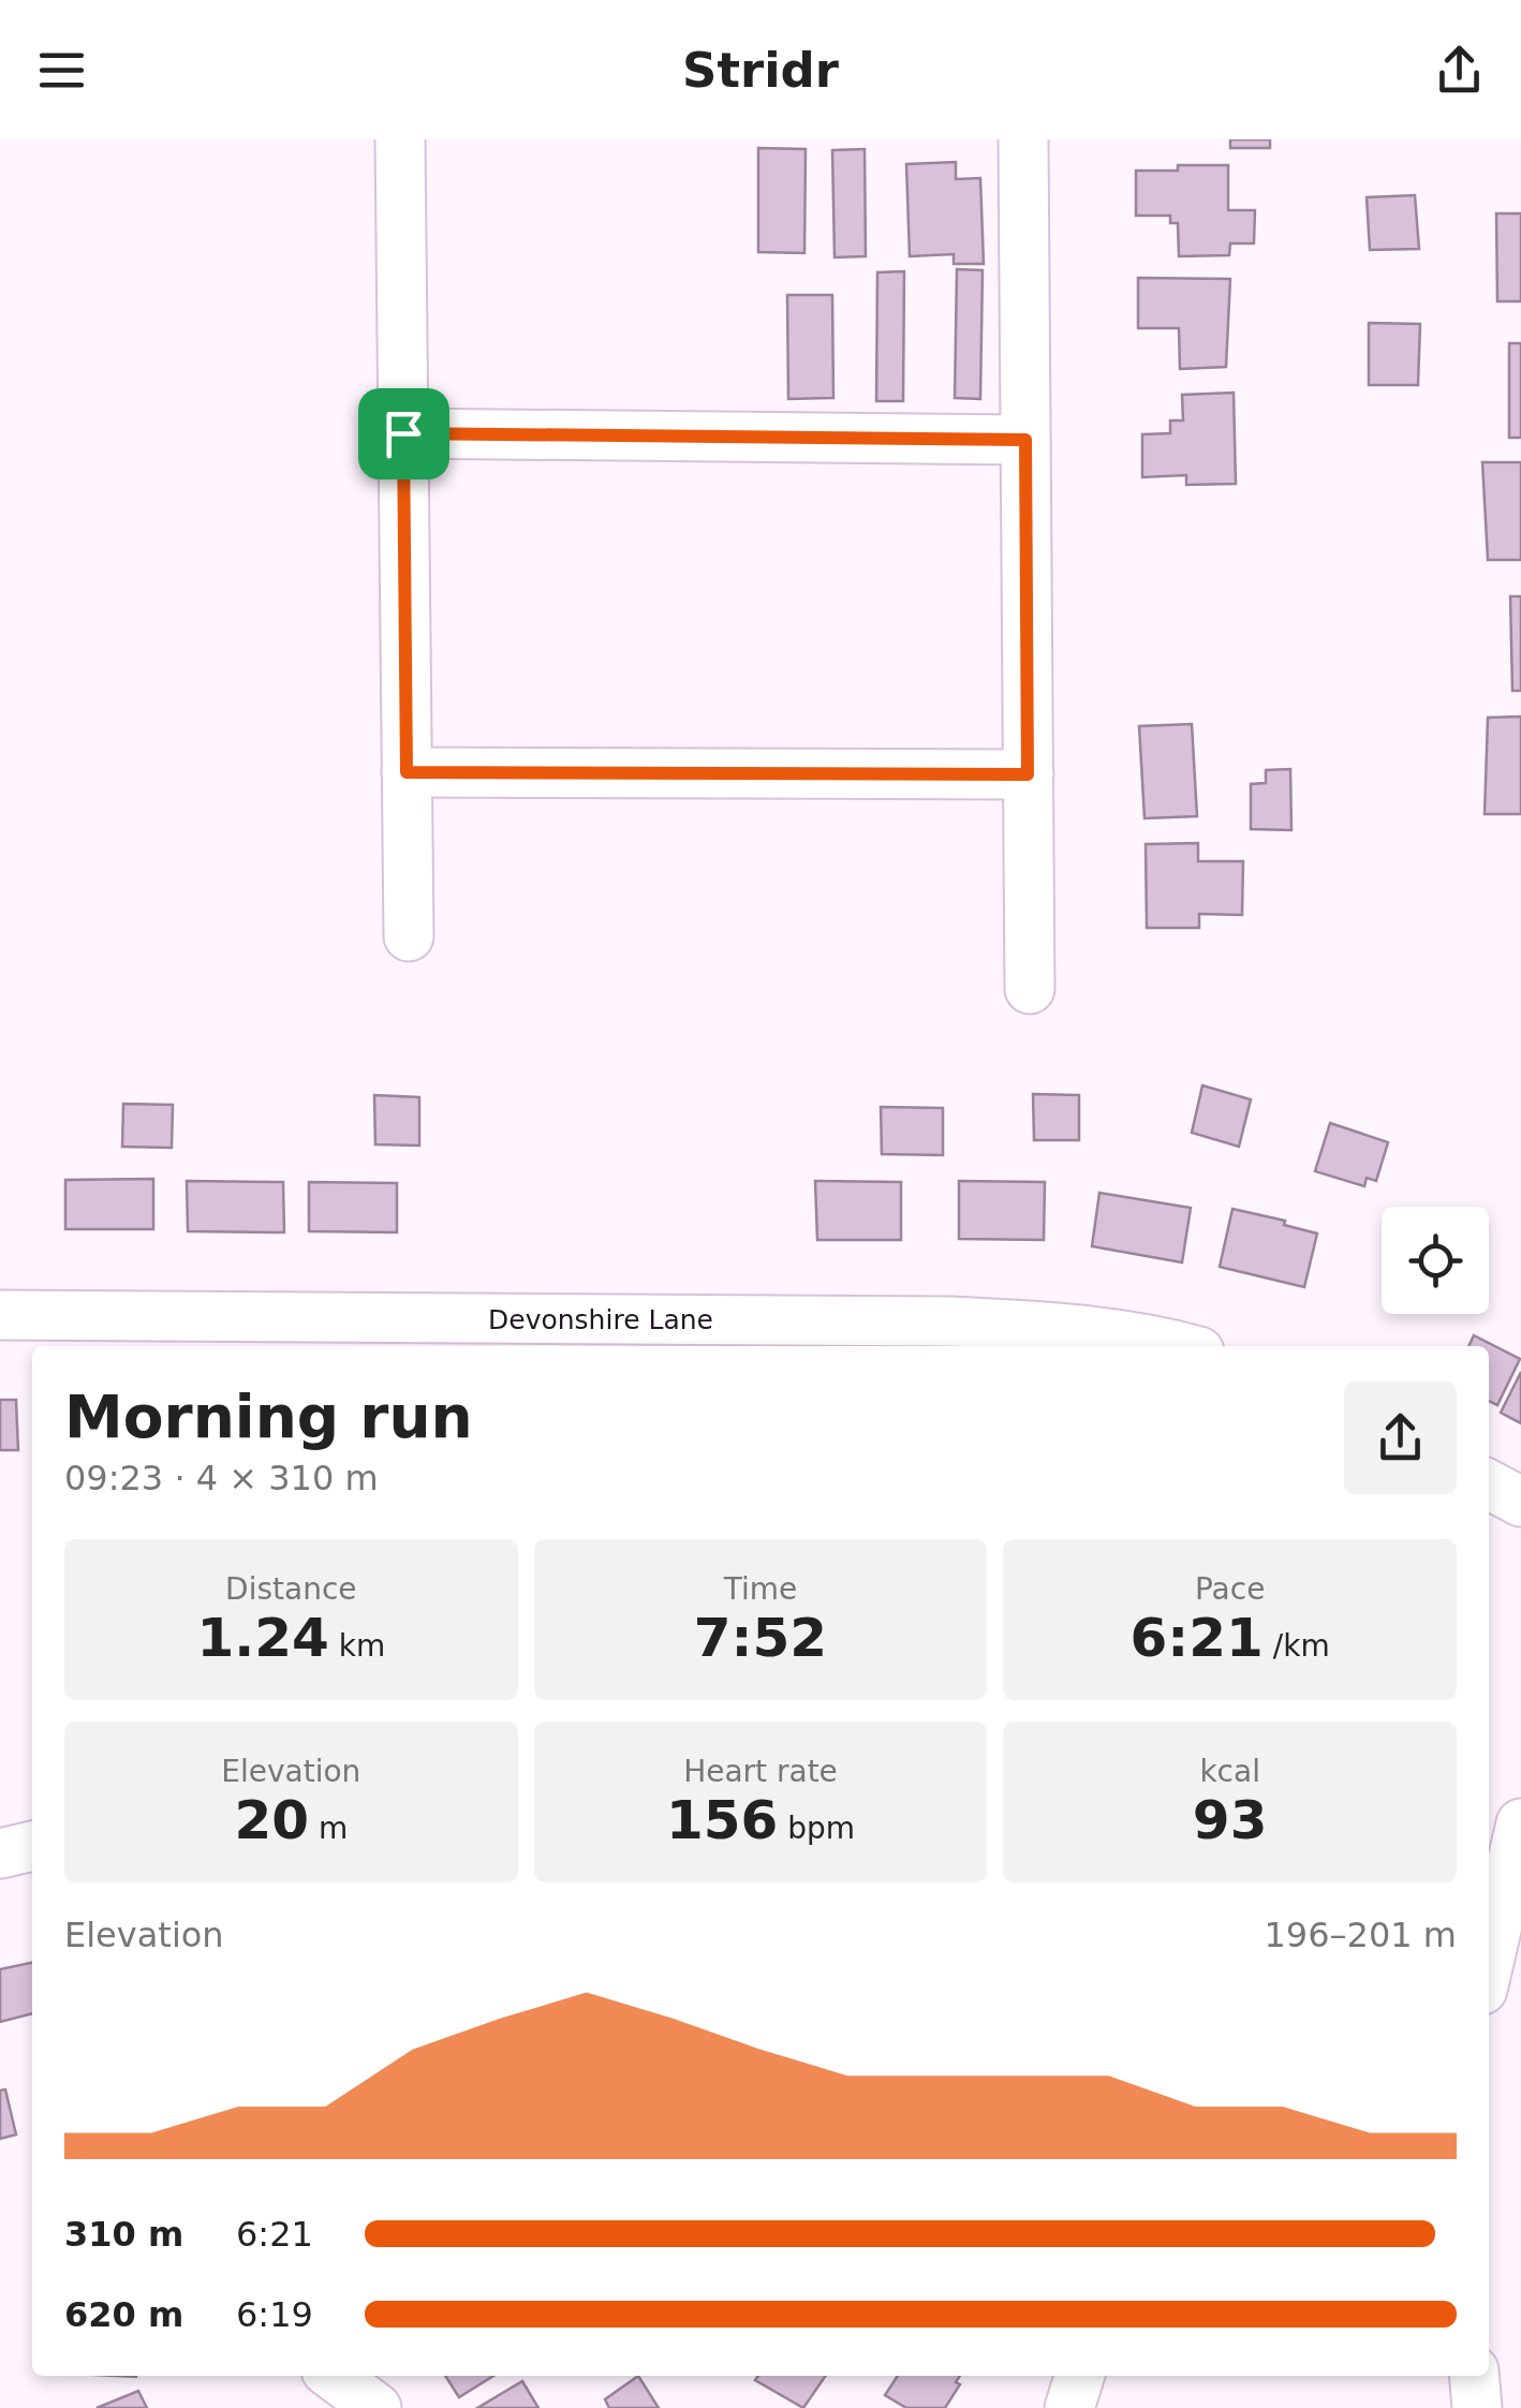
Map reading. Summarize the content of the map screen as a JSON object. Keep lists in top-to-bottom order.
{
  "streets": {
    "street": ["Devonshire Lane"]
  },
  "page": {
    "header": "Stridr",
    "heading": ["Morning run", "09:23 · 4 × 310 m"],
    "stats": [
      ["Distance", "1.24 km"],
      ["Time", "7:52"],
      ["Pace", "6:21 /km"],
      ["Elevation", "20 m"],
      ["Heart rate", "156 bpm"],
      ["kcal", "93"]
    ],
    "chart": ["Elevation", "196–201 m"],
    "list": [
      {
        "name": "310 m",
        "note": "6:21"
      },
      {
        "name": "620 m",
        "note": "6:19"
      }
    ]
  }
}
